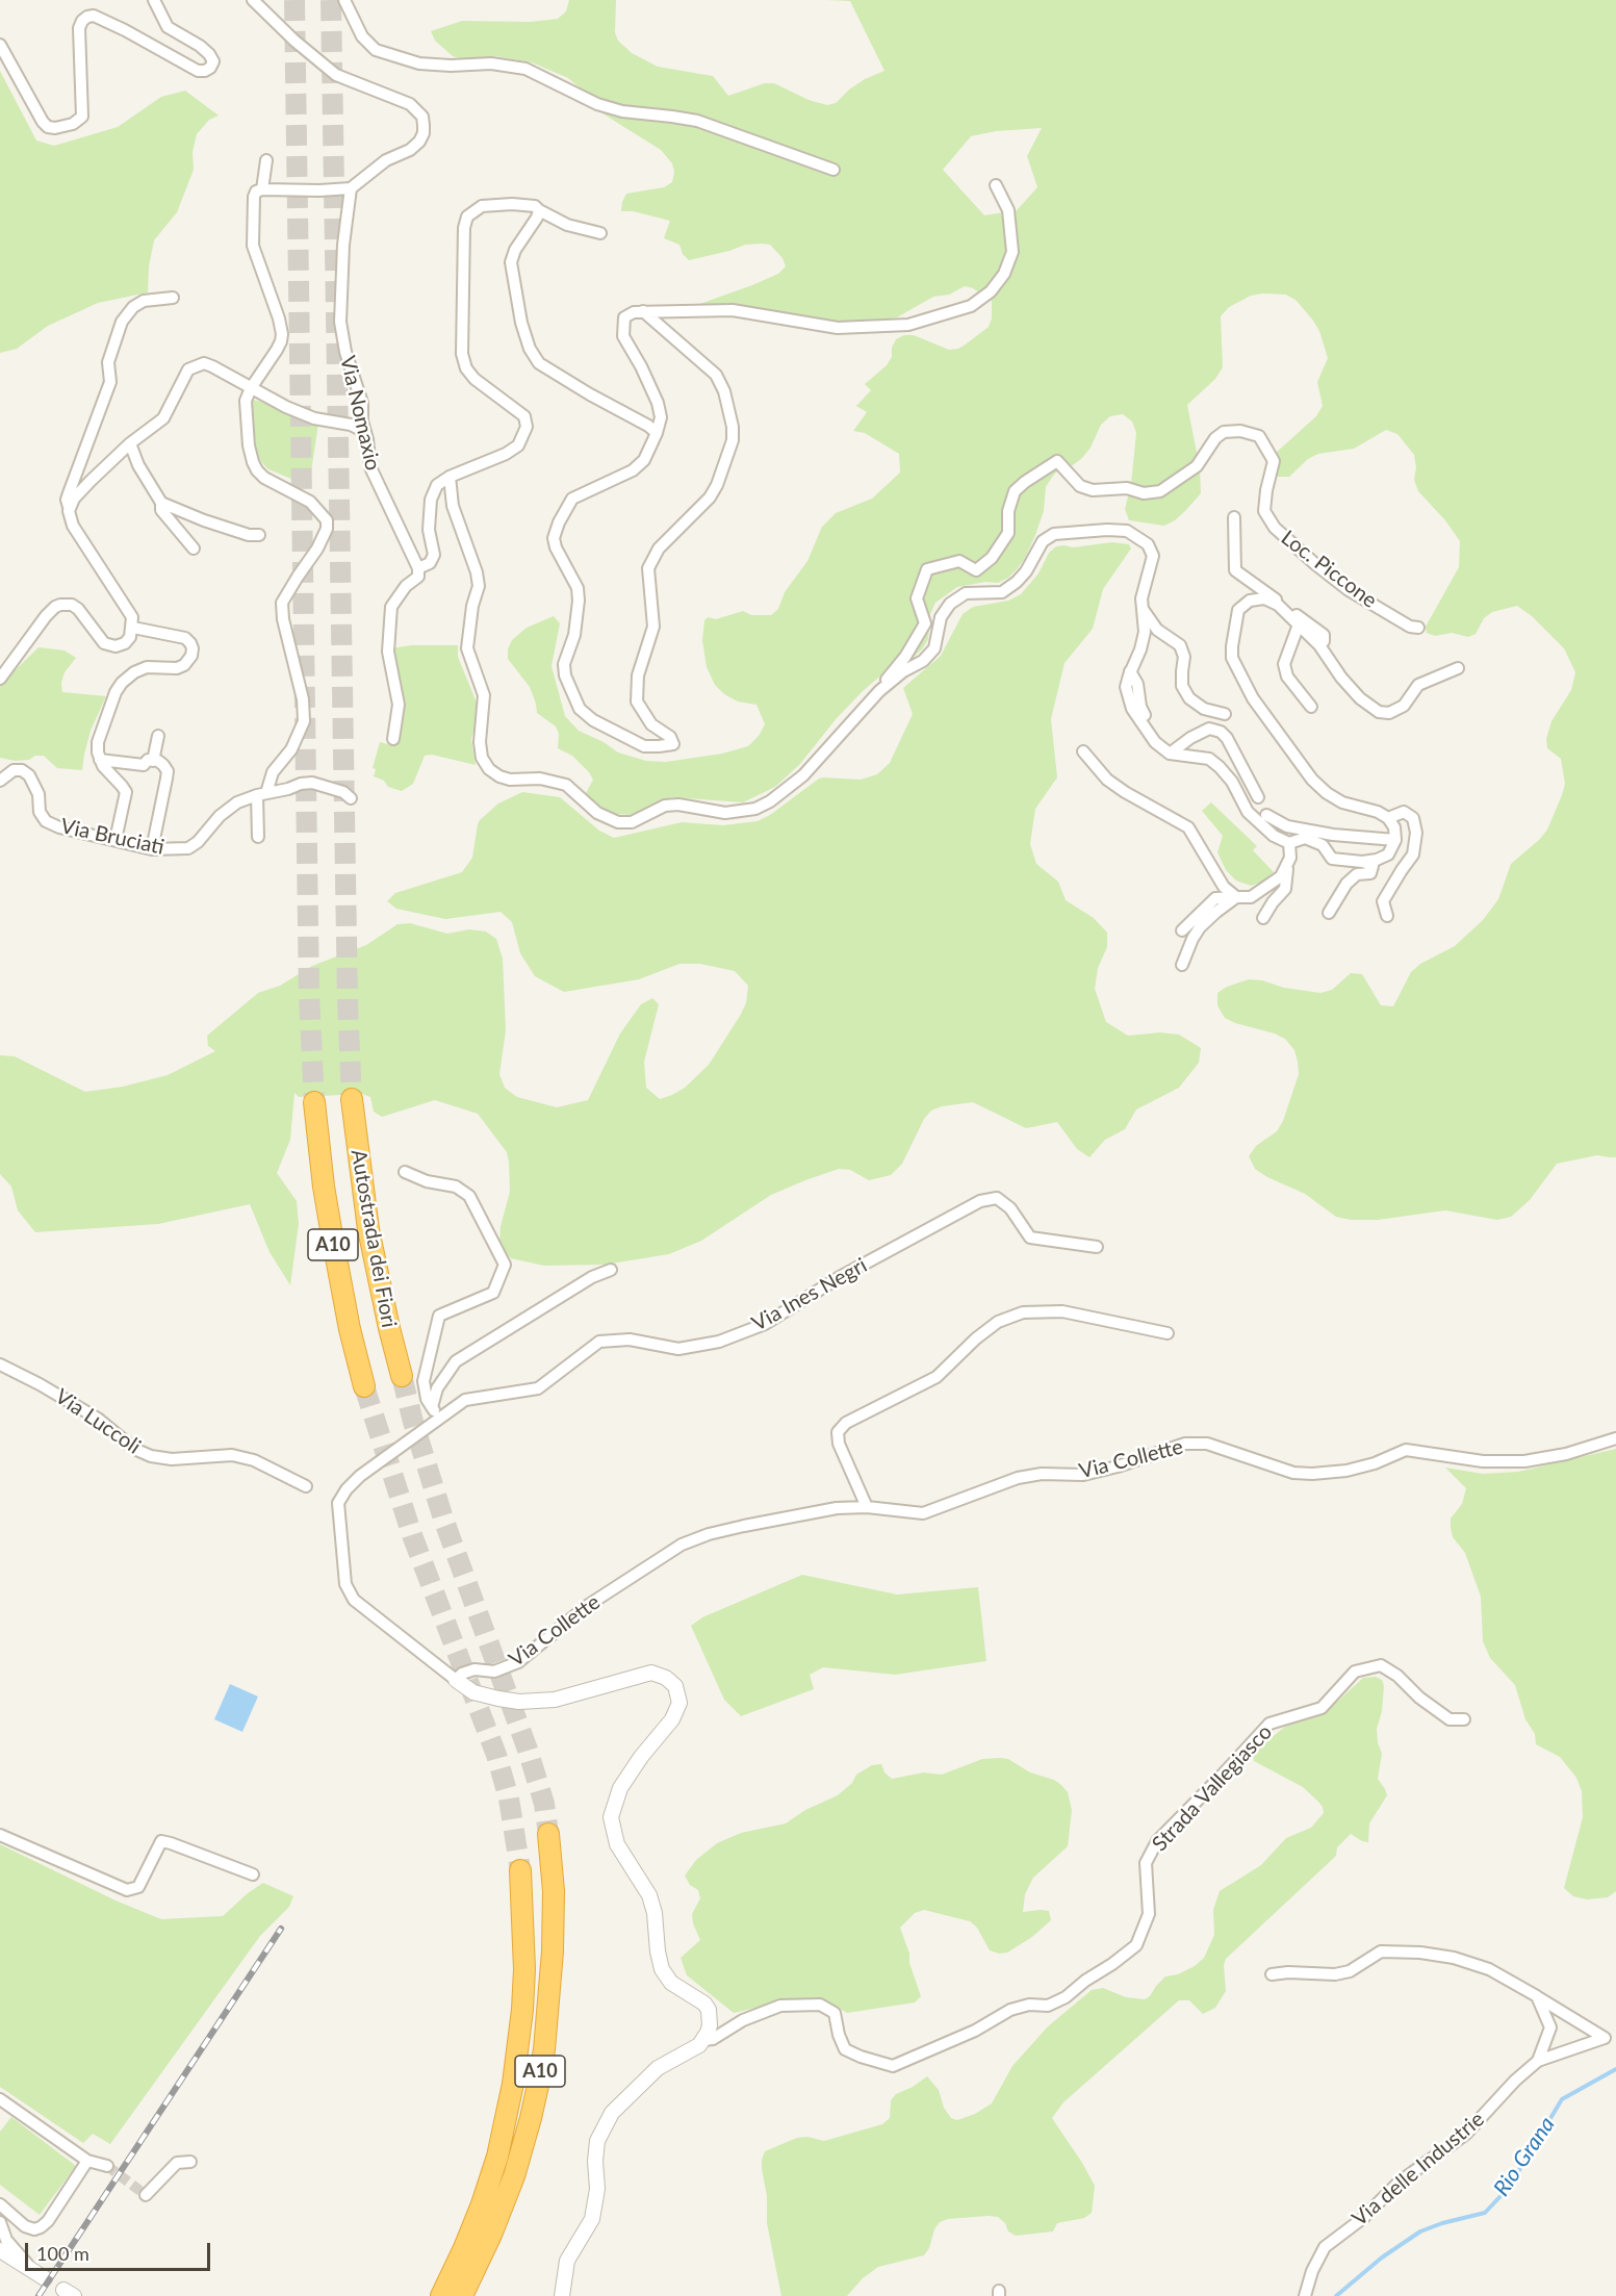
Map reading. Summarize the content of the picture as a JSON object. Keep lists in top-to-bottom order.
{
  "streets": {
    "highway": ["Autostrada dei Fiori", "A10"],
    "street": [
      "Via Nomaxio",
      "Loc. Piccone",
      "Via Bruciati",
      "Via Ines Negri",
      "Via Luccoli",
      "Via Collette",
      "Strada Vallegiasco",
      "Via delle Industrie"
    ]
  },
  "crossings": [
    ["Via Ines Negri", "Via Collette"]
  ],
  "water": ["Rio Grana"],
  "scale_bar": "100 m"
}
